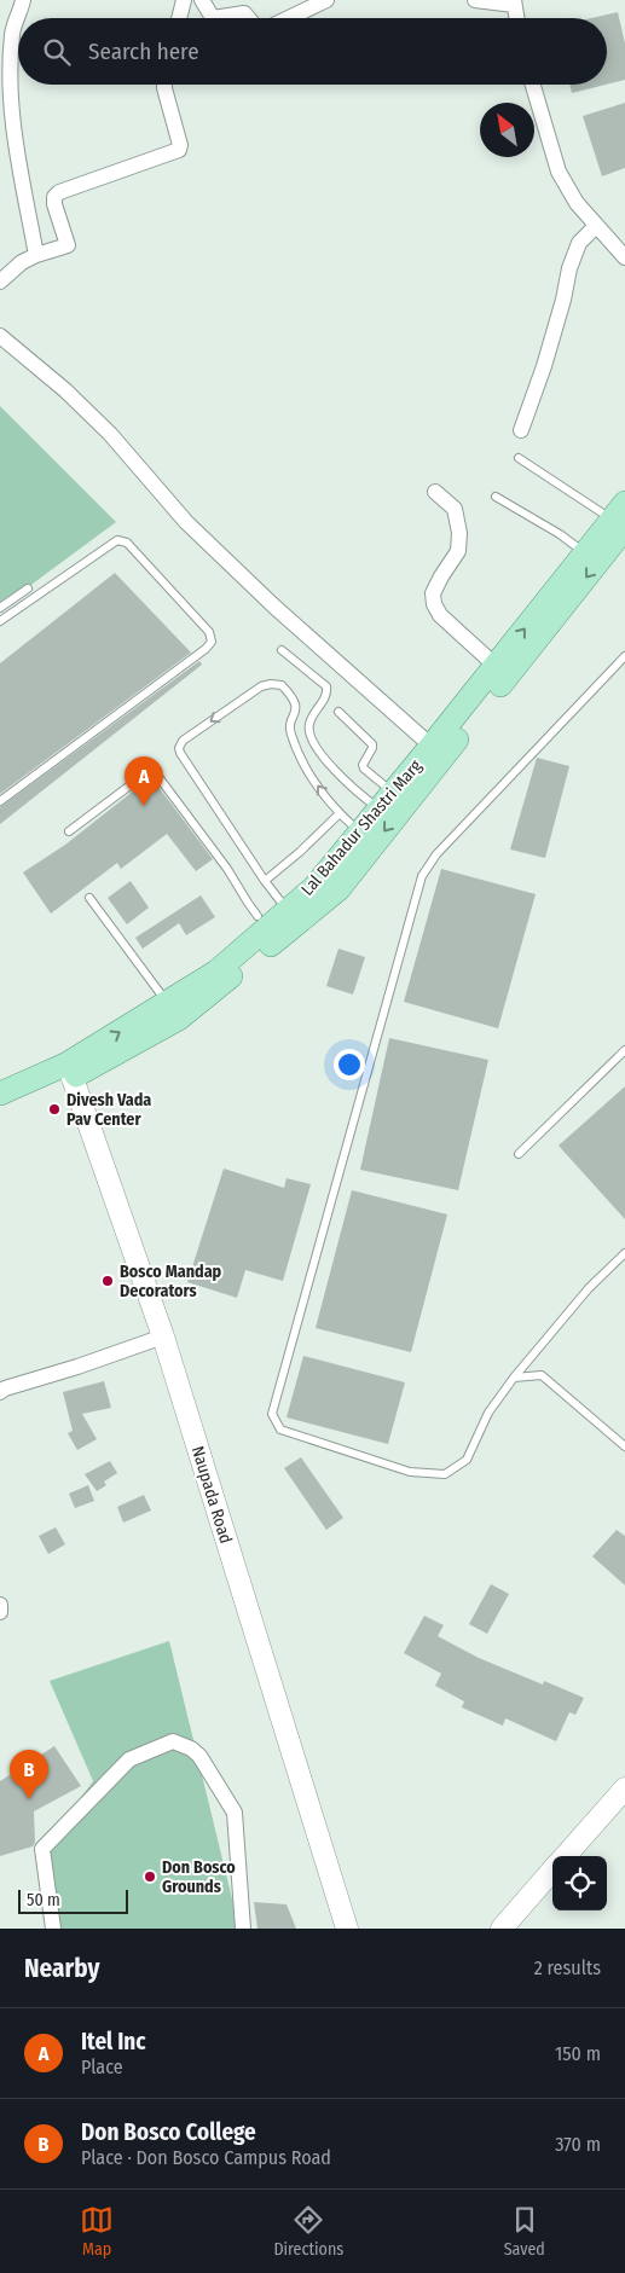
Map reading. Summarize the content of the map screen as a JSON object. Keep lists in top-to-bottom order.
{
  "streets": {
    "main road": ["Lal Bahadur Shastri Marg"],
    "street": ["Naupada Road"]
  },
  "crossings": [
    ["Lal Bahadur Shastri Marg", "Naupada Road"]
  ],
  "places": ["Divesh Vada Pav Center", "Bosco Mandap Decorators", "Don Bosco Grounds"],
  "scale_bar": "50 m",
  "north": "top left",
  "page": {
    "search": "Search here",
    "pins": ["A", "B"],
    "scale": "50 m",
    "heading": ["Nearby", "2 results"],
    "list": [
      {
        "mark": "A",
        "name": "Itel Inc",
        "note": "Place",
        "value": "150 m"
      },
      {
        "mark": "B",
        "name": "Don Bosco College",
        "note": "Place · Don Bosco Campus Road",
        "value": "370 m"
      }
    ],
    "nav": ["Map", "Directions", "Saved"]
  }
}
